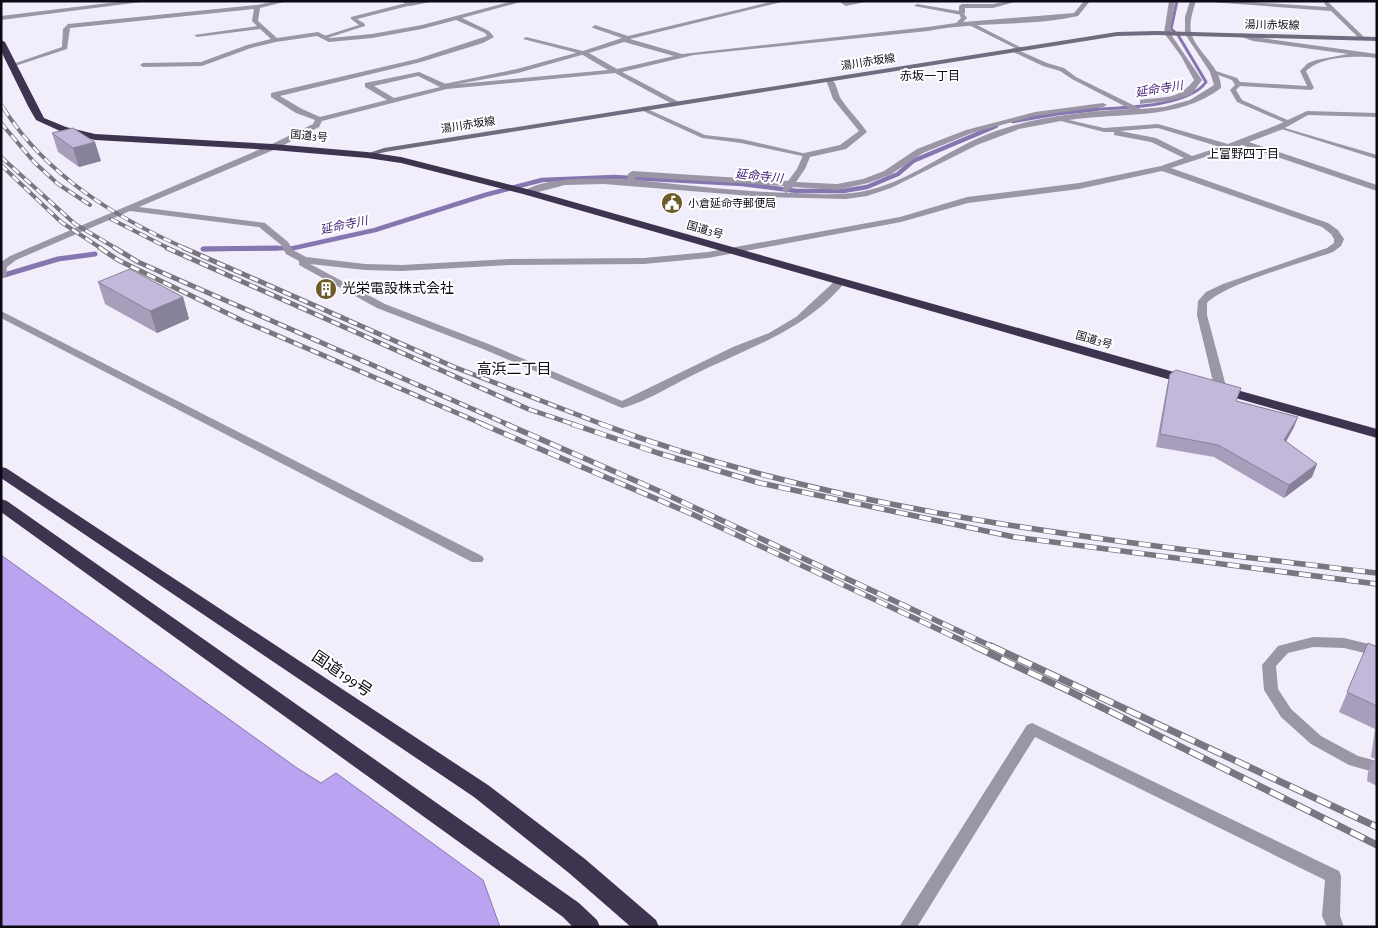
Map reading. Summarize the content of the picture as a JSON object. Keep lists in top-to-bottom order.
{
  "streets": {
    "highway": ["国道3号", "国道199号"],
    "main road": ["湯川赤坂線"]
  },
  "crossings": [
    ["湯川赤坂線", "国道3号"]
  ],
  "districts": ["赤坂一丁目", "上富野四丁目", "高浜二丁目"],
  "water": ["延命寺川"],
  "places": {
    "public building": ["小倉延命寺郵便局"],
    "building": ["光栄電設株式会社"]
  }
}
